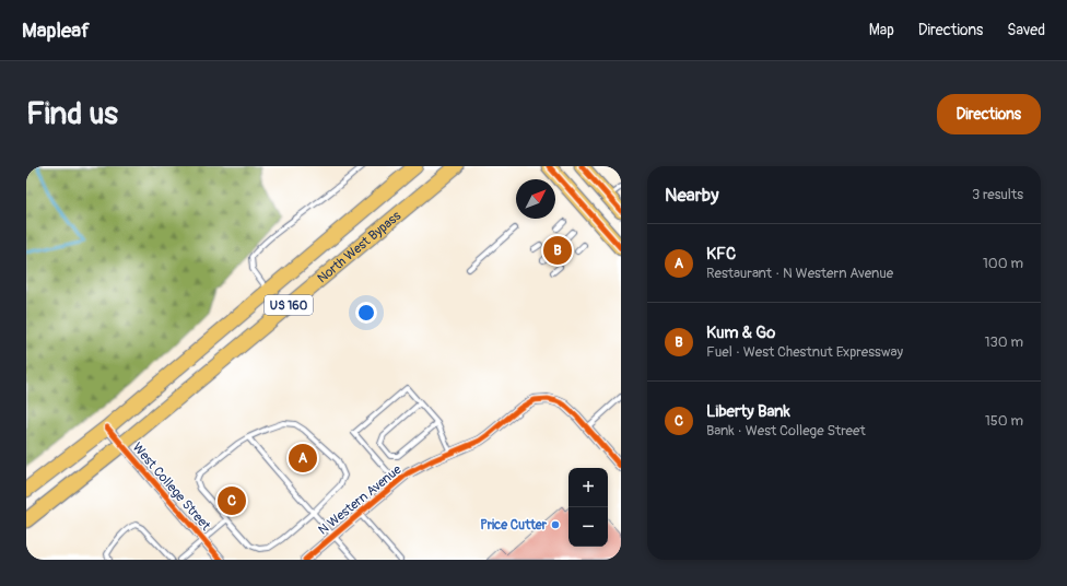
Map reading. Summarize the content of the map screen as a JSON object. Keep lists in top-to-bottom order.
{
  "streets": {
    "main road": ["North West Bypass", "US 160"],
    "street": ["West College Street", "N Western Avenue"]
  },
  "crossings": [
    ["North West Bypass", "US 160"],
    ["North West Bypass", "West College Street"],
    ["US 160", "West College Street"]
  ],
  "places": ["Price Cutter"],
  "north": "top right",
  "page": {
    "header": "Mapleaf",
    "nav": ["Map", "Directions", "Saved"],
    "buttons": "Directions",
    "title": "Find us",
    "heading": ["Nearby", "3 results"],
    "list": [
      {
        "mark": "A",
        "name": "KFC",
        "note": "Restaurant · N Western Avenue",
        "value": "100 m"
      },
      {
        "mark": "B",
        "name": "Kum & Go",
        "note": "Fuel · West Chestnut Expressway",
        "value": "130 m"
      },
      {
        "mark": "C",
        "name": "Liberty Bank",
        "note": "Bank · West College Street",
        "value": "150 m"
      }
    ],
    "pins": ["B", "A", "C"],
    "map_buttons": ["+", "−"]
  }
}
